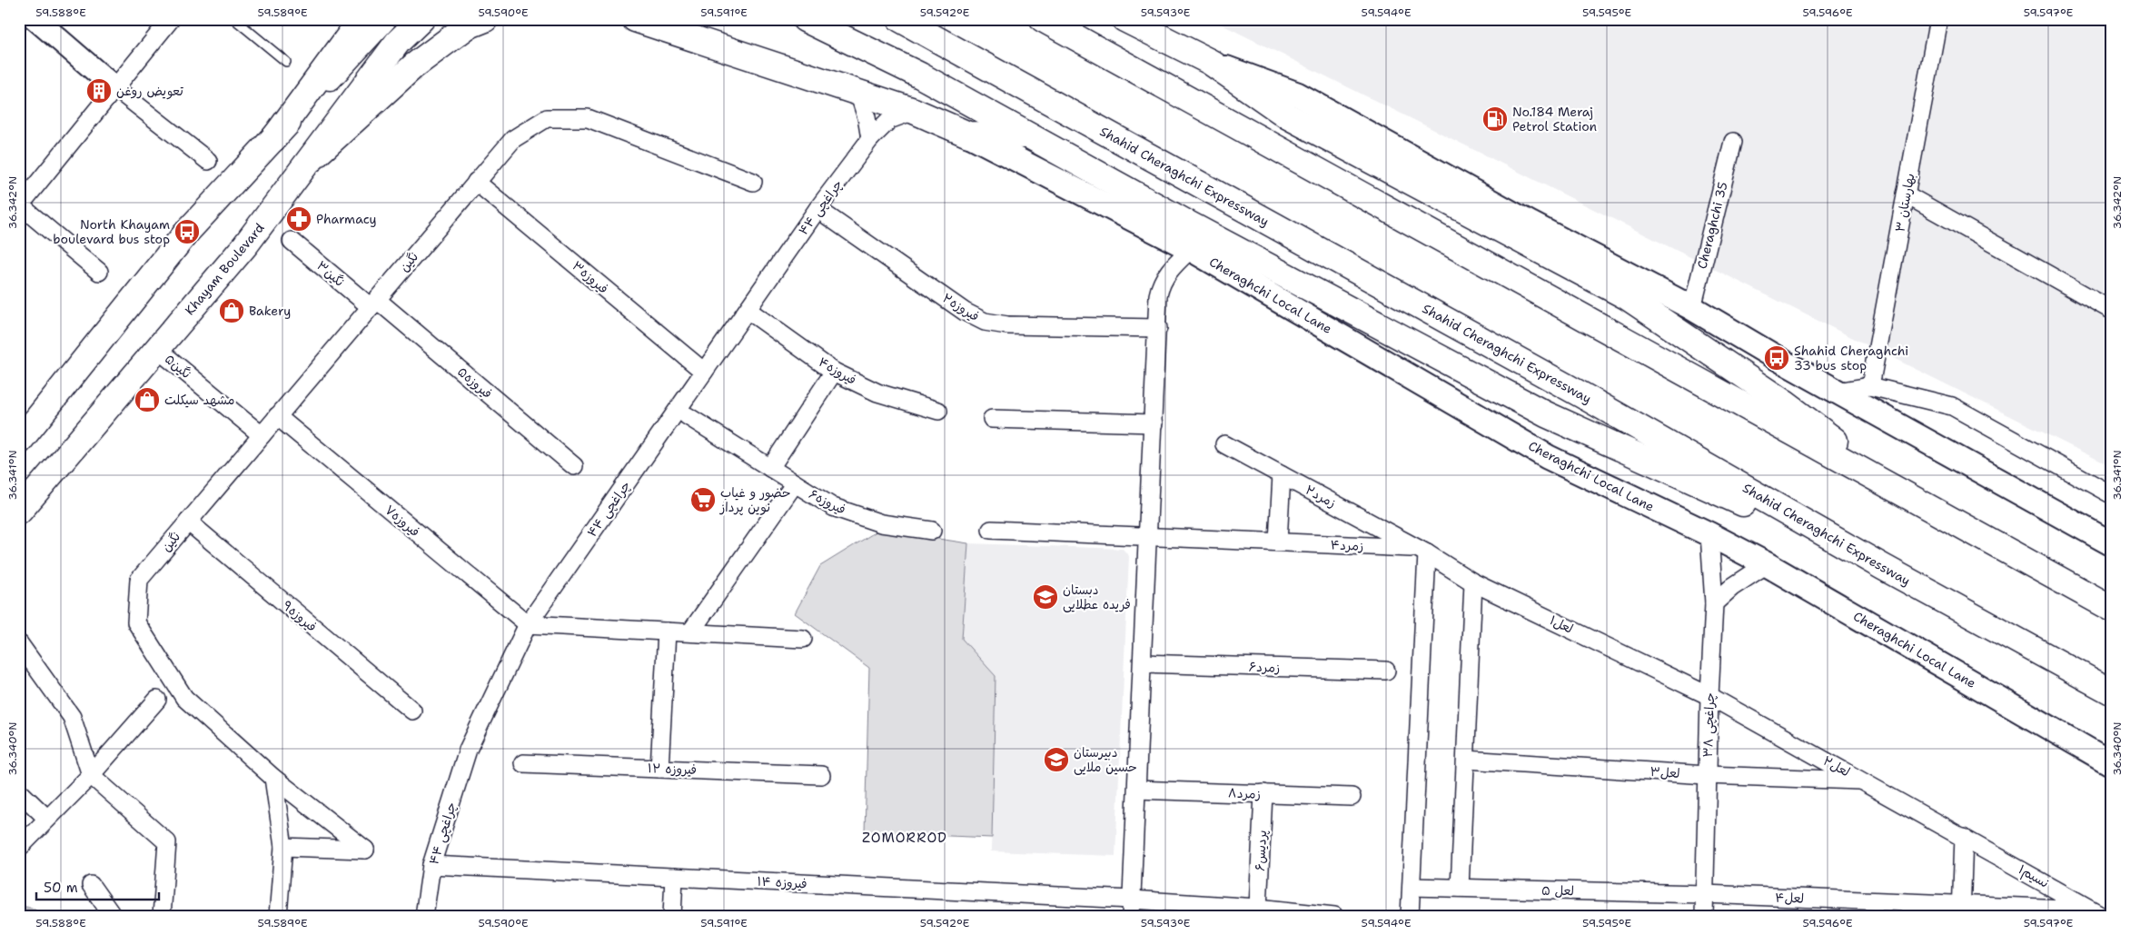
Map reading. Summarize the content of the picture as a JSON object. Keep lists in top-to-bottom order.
{
  "streets": {
    "main road": ["Shahid Cheraghchi Expressway", "Khayam Boulevard", "Cheraghchi Local Lane"],
    "street": [
      "بهارستان ۳",
      "چراغچی ۴۴",
      "Cheraghchi 35",
      "نگین",
      "نگین۳",
      "فیروزه۳",
      "فیروزه۲",
      "نگین۵",
      "فیروزه۴",
      "فیروزه۵",
      "زمرد۲",
      "فیروزه۶",
      "فیروزه۷",
      "زمرد۴",
      "فیروزه۹",
      "لعل۱",
      "زمرد۶",
      "چراغچی ۳۸",
      "لعل۲",
      "فیروزه ۱۲",
      "لعل۳",
      "زمرد۸",
      "پردیس۶",
      "نسیم۱",
      "فیروزه ۱۴",
      "لعل ۵",
      "لعل۴"
    ]
  },
  "crossings": [
    ["چراغچی ۴۴", "فیروزه۳"],
    ["چراغچی ۴۴", "فیروزه۲"],
    ["چراغچی ۴۴", "فیروزه۴"],
    ["چراغچی ۴۴", "فیروزه۷"],
    ["چراغچی ۴۴", "فیروزه ۱۴"],
    ["نگین", "نگین۳"],
    ["نگین", "فیروزه۳"],
    ["نگین", "نگین۵"],
    ["نگین", "فیروزه۵"],
    ["نگین", "فیروزه۷"],
    ["نگین", "فیروزه۹"],
    ["Khayam Boulevard", "نگین۵"],
    ["نگین۳", "فیروزه۵"],
    ["Cheraghchi Local Lane", "چراغچی ۳۸"],
    ["زمرد۲", "زمرد۴"],
    ["زمرد۲", "لعل۱"],
    ["زمرد۴", "لعل۱"],
    ["لعل۱", "چراغچی ۳۸"],
    ["لعل۱", "لعل۲"],
    ["چراغچی ۳۸", "لعل۲"],
    ["چراغچی ۳۸", "لعل۳"],
    ["چراغچی ۳۸", "لعل ۵"],
    ["چراغچی ۳۸", "لعل۴"],
    ["لعل۲", "لعل۳"],
    ["لعل۲", "نسیم۱"],
    ["زمرد۸", "پردیس۶"],
    ["پردیس۶", "فیروزه ۱۴"],
    ["نسیم۱", "لعل۴"],
    ["لعل ۵", "لعل۴"]
  ],
  "districts": ["ZOMORROD"],
  "places": {
    "building": ["تعویض روغن"],
    "fuel station": ["No.184 Meraj Petrol Station"],
    "pharmacy": ["Pharmacy"],
    "bus stop": ["North Khayam boulevard bus stop", "Shahid Cheraghchi 33 bus stop"],
    "shop": ["Bakery", "مشهد سیکلت"],
    "supermarket": ["حضور و غیاب نوین پرداز"],
    "school or university": ["دبستان فریده عطلایی", "دبیرستان حسین ملایی"]
  },
  "scale_bar": "50 m",
  "coordinates": [
    "59.588°E",
    "59.589°E",
    "59.590°E",
    "59.591°E",
    "59.592°E",
    "59.593°E",
    "59.594°E",
    "59.595°E",
    "59.596°E",
    "59.597°E",
    "36.342°N",
    "36.341°N",
    "36.340°N"
  ]
}
